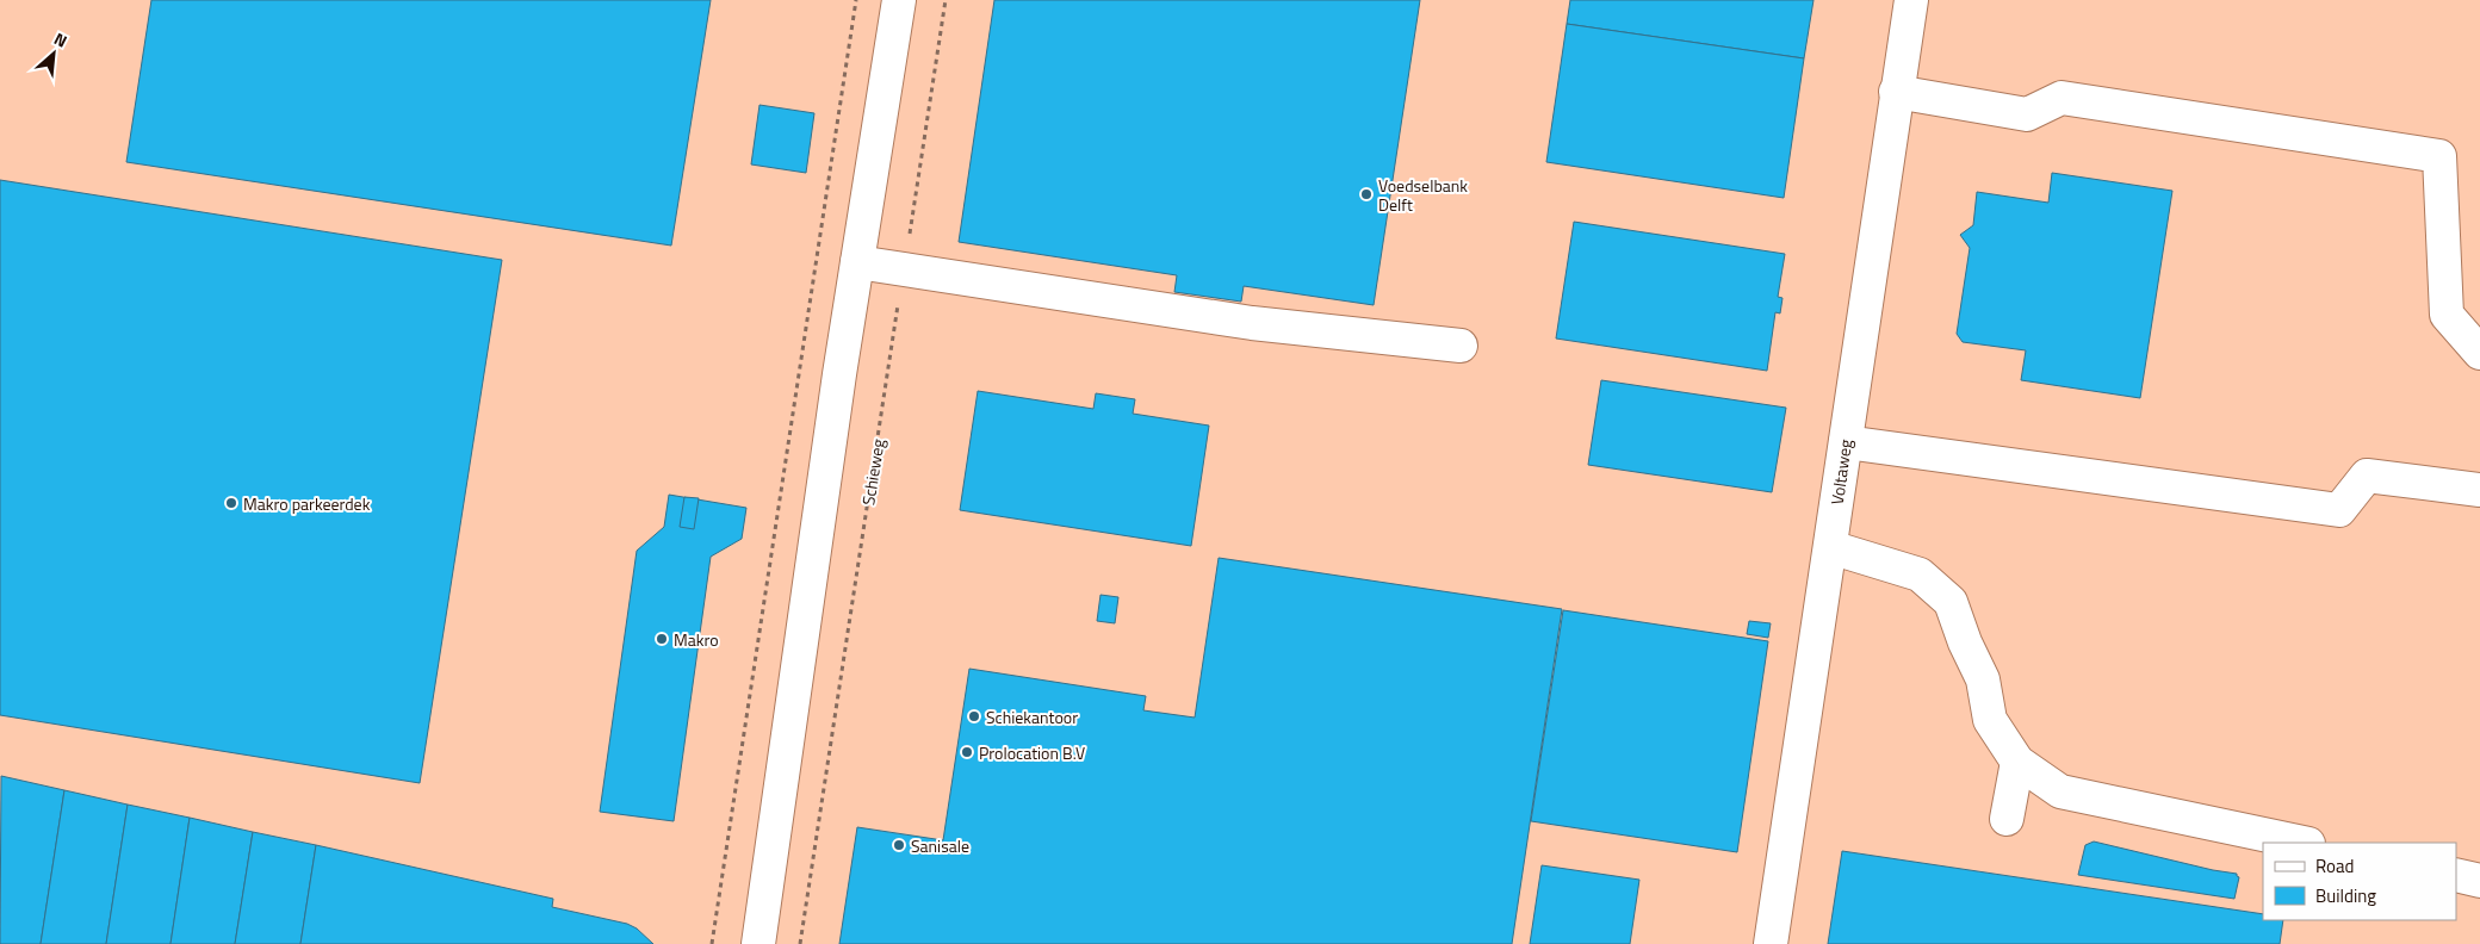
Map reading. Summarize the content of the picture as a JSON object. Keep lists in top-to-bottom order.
{
  "streets": {
    "street": ["Voltaweg"],
    "path": ["Schieweg"]
  },
  "places": [
    "Voedselbank Delft",
    "Makro parkeerdek",
    "Makro",
    "Schiekantoor",
    "Prolocation B.V",
    "Sanisale"
  ],
  "legend": ["Road", "Building"],
  "north": "top right"
}
